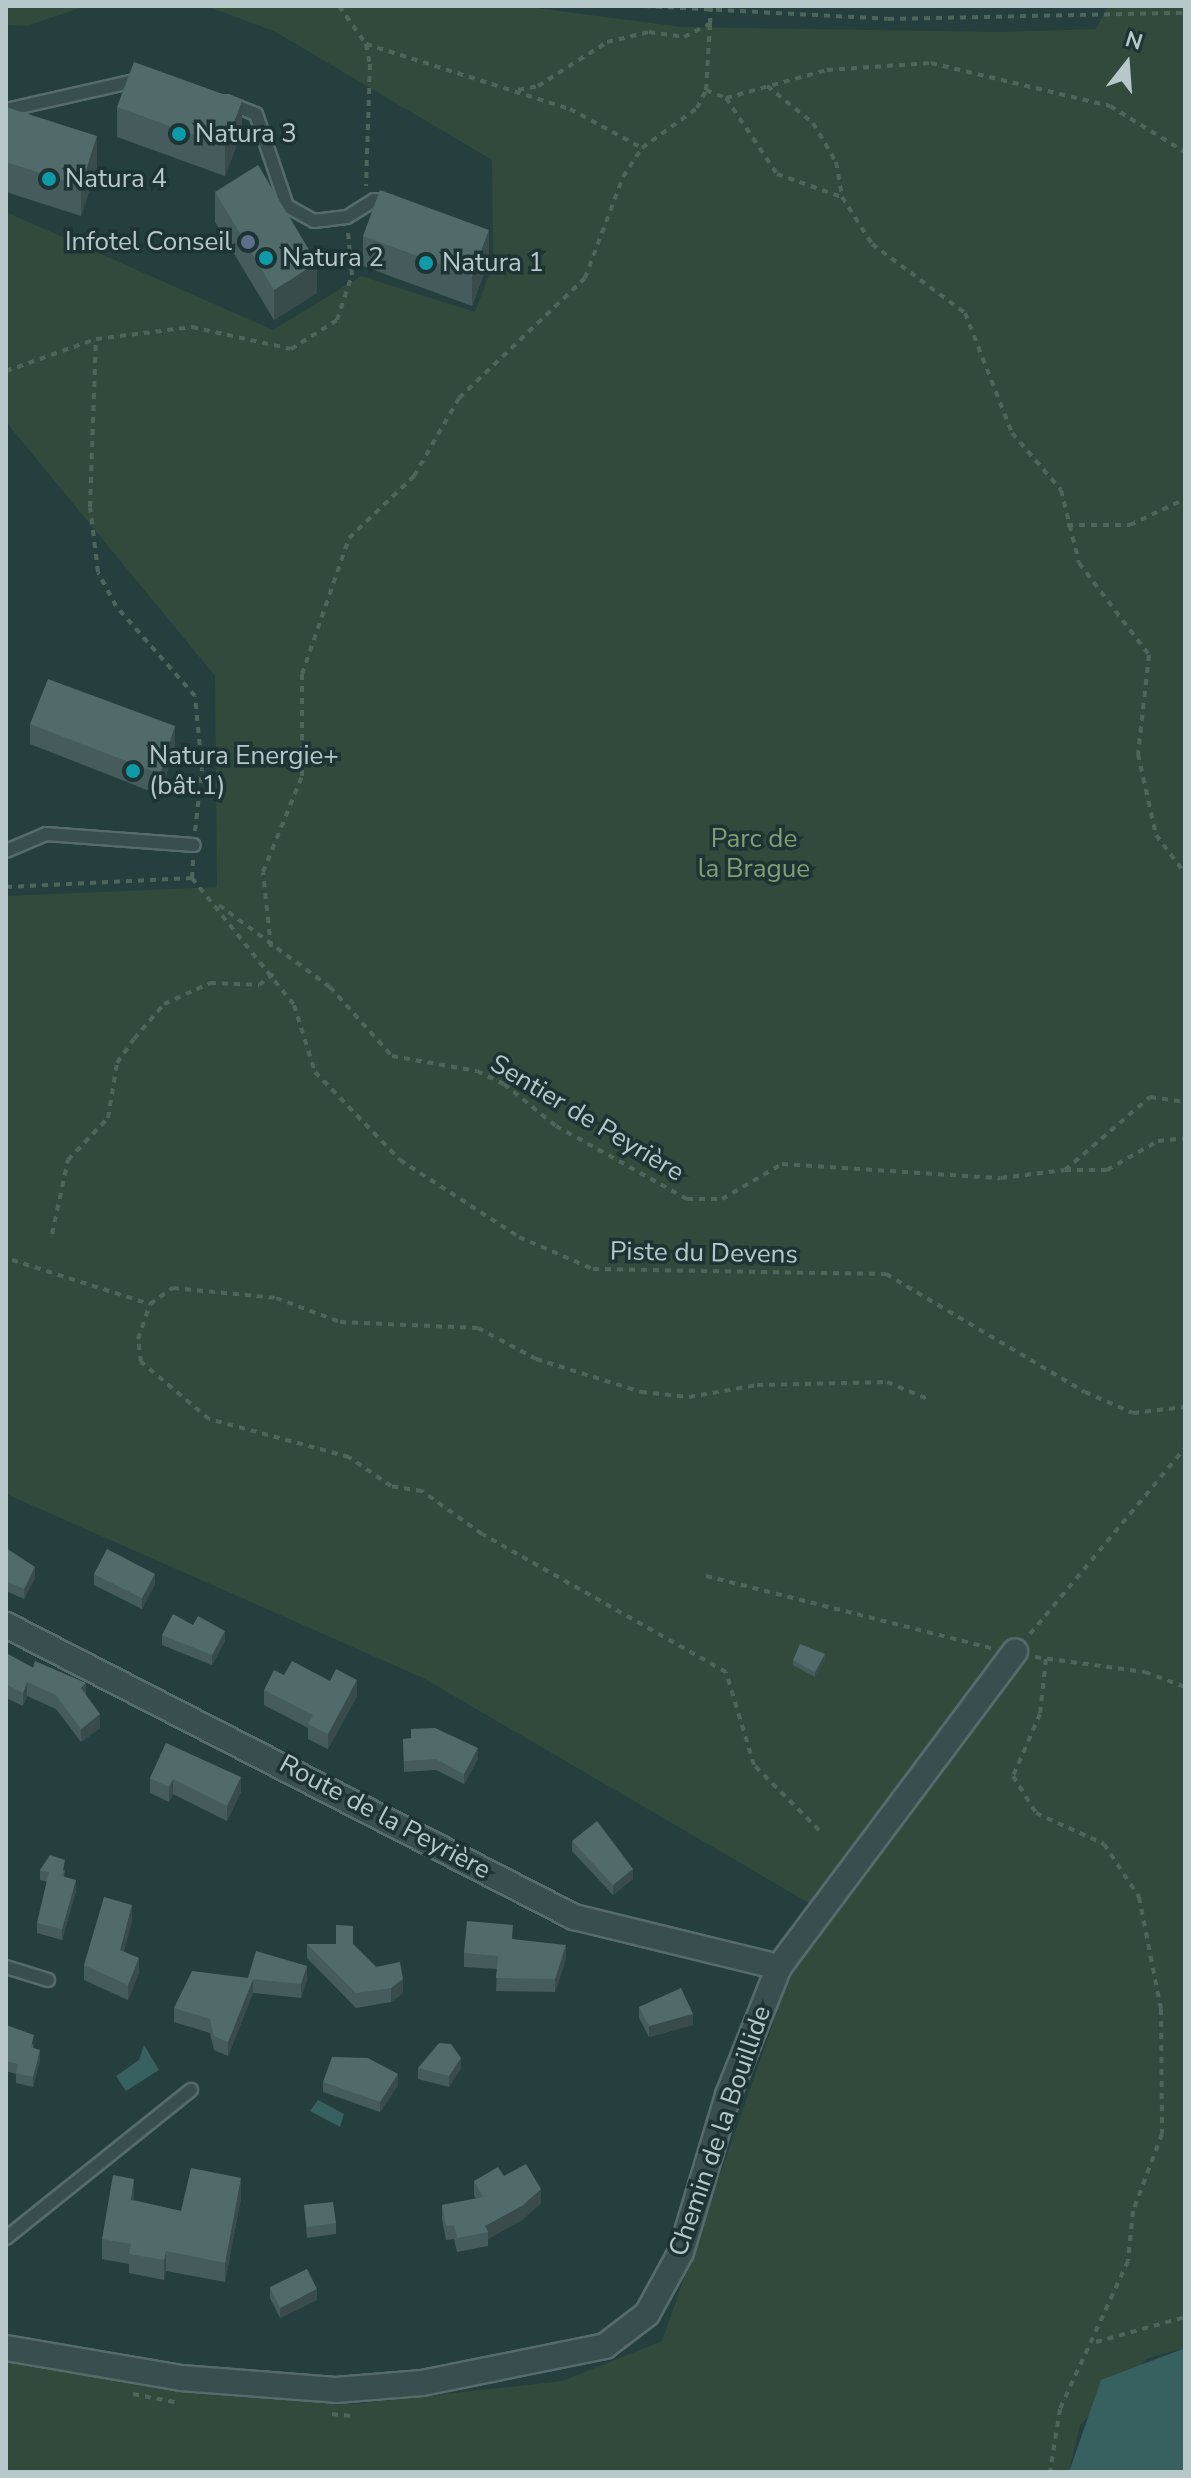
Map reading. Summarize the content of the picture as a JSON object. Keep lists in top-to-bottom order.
{
  "streets": {
    "street": ["Route de la Peyrière", "Chemin de la Bouillide"],
    "path": ["Sentier de Peyrière", "Piste du Devens"]
  },
  "crossings": [
    ["Sentier de Peyrière", "Piste du Devens"],
    ["Route de la Peyrière", "Chemin de la Bouillide"]
  ],
  "parks": ["Parc de la Brague"],
  "places": [
    "Natura 3",
    "Natura 4",
    "Infotel Conseil",
    "Natura 2",
    "Natura 1",
    "Natura Energie+ (bât.1)"
  ],
  "north": "top"
}
